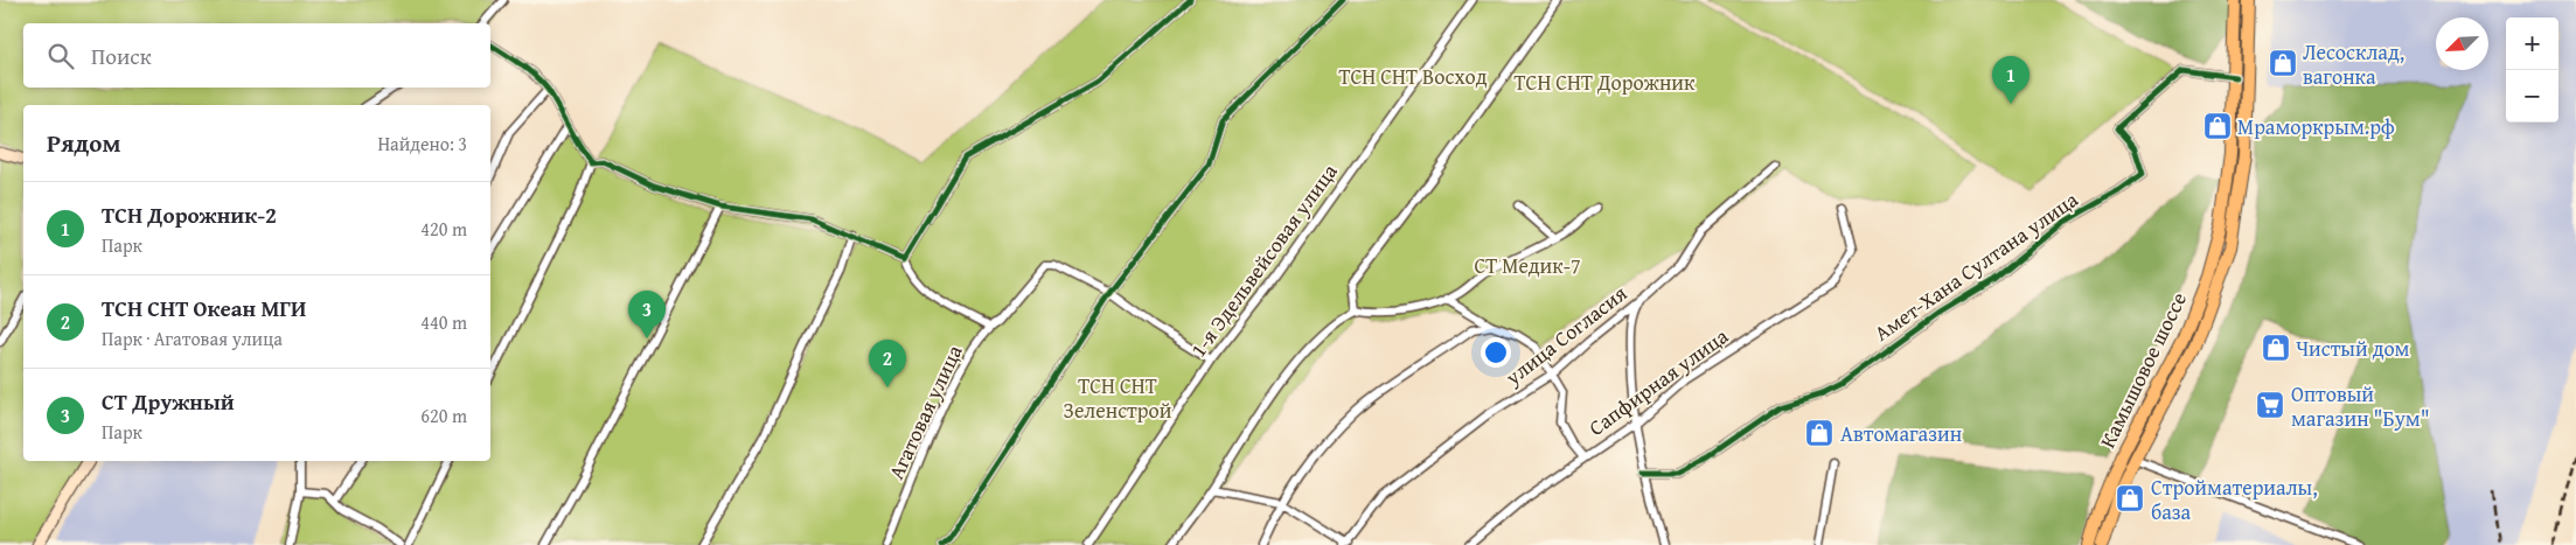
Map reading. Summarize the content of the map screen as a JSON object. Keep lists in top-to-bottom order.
{
  "streets": {
    "main road": ["Камышовое шоссе"],
    "street": [
      "1-я Эдельвейсовая улица",
      "Амет-Хана Султана улица",
      "улица Согласия",
      "Сапфирная улица",
      "Агатовая улица"
    ]
  },
  "crossings": [
    ["1-я Эдельвейсовая улица", "Агатовая улица"],
    ["Амет-Хана Султана улица", "Камышовое шоссе"]
  ],
  "parks": [
    "ТСН СНТ Восход",
    "ТСН СНТ Дорожник",
    "СТ Медик-7",
    "ТСН СНТ Зеленстрой"
  ],
  "places": {
    "shop": [
      "Лесосклад, вагонка",
      "Мраморкрым.рф",
      "Чистый дом",
      "Автомагазин",
      "Стройматериалы, база"
    ],
    "supermarket": ["Оптовый магазин \"Бум\""]
  },
  "north": "bottom left",
  "page": {
    "map_buttons": ["+", "−"],
    "search": "Поиск",
    "pins": ["1", "3", "2"],
    "heading": ["Рядом", "Найдено: 3"],
    "list": [
      {
        "mark": "1",
        "name": "ТСН Дорожник-2",
        "note": "Парк",
        "value": "420 m"
      },
      {
        "mark": "2",
        "name": "ТСН СНТ Океан МГИ",
        "note": "Парк · Агатовая улица",
        "value": "440 m"
      },
      {
        "mark": "3",
        "name": "СТ Дружный",
        "note": "Парк",
        "value": "620 m"
      }
    ]
  }
}
